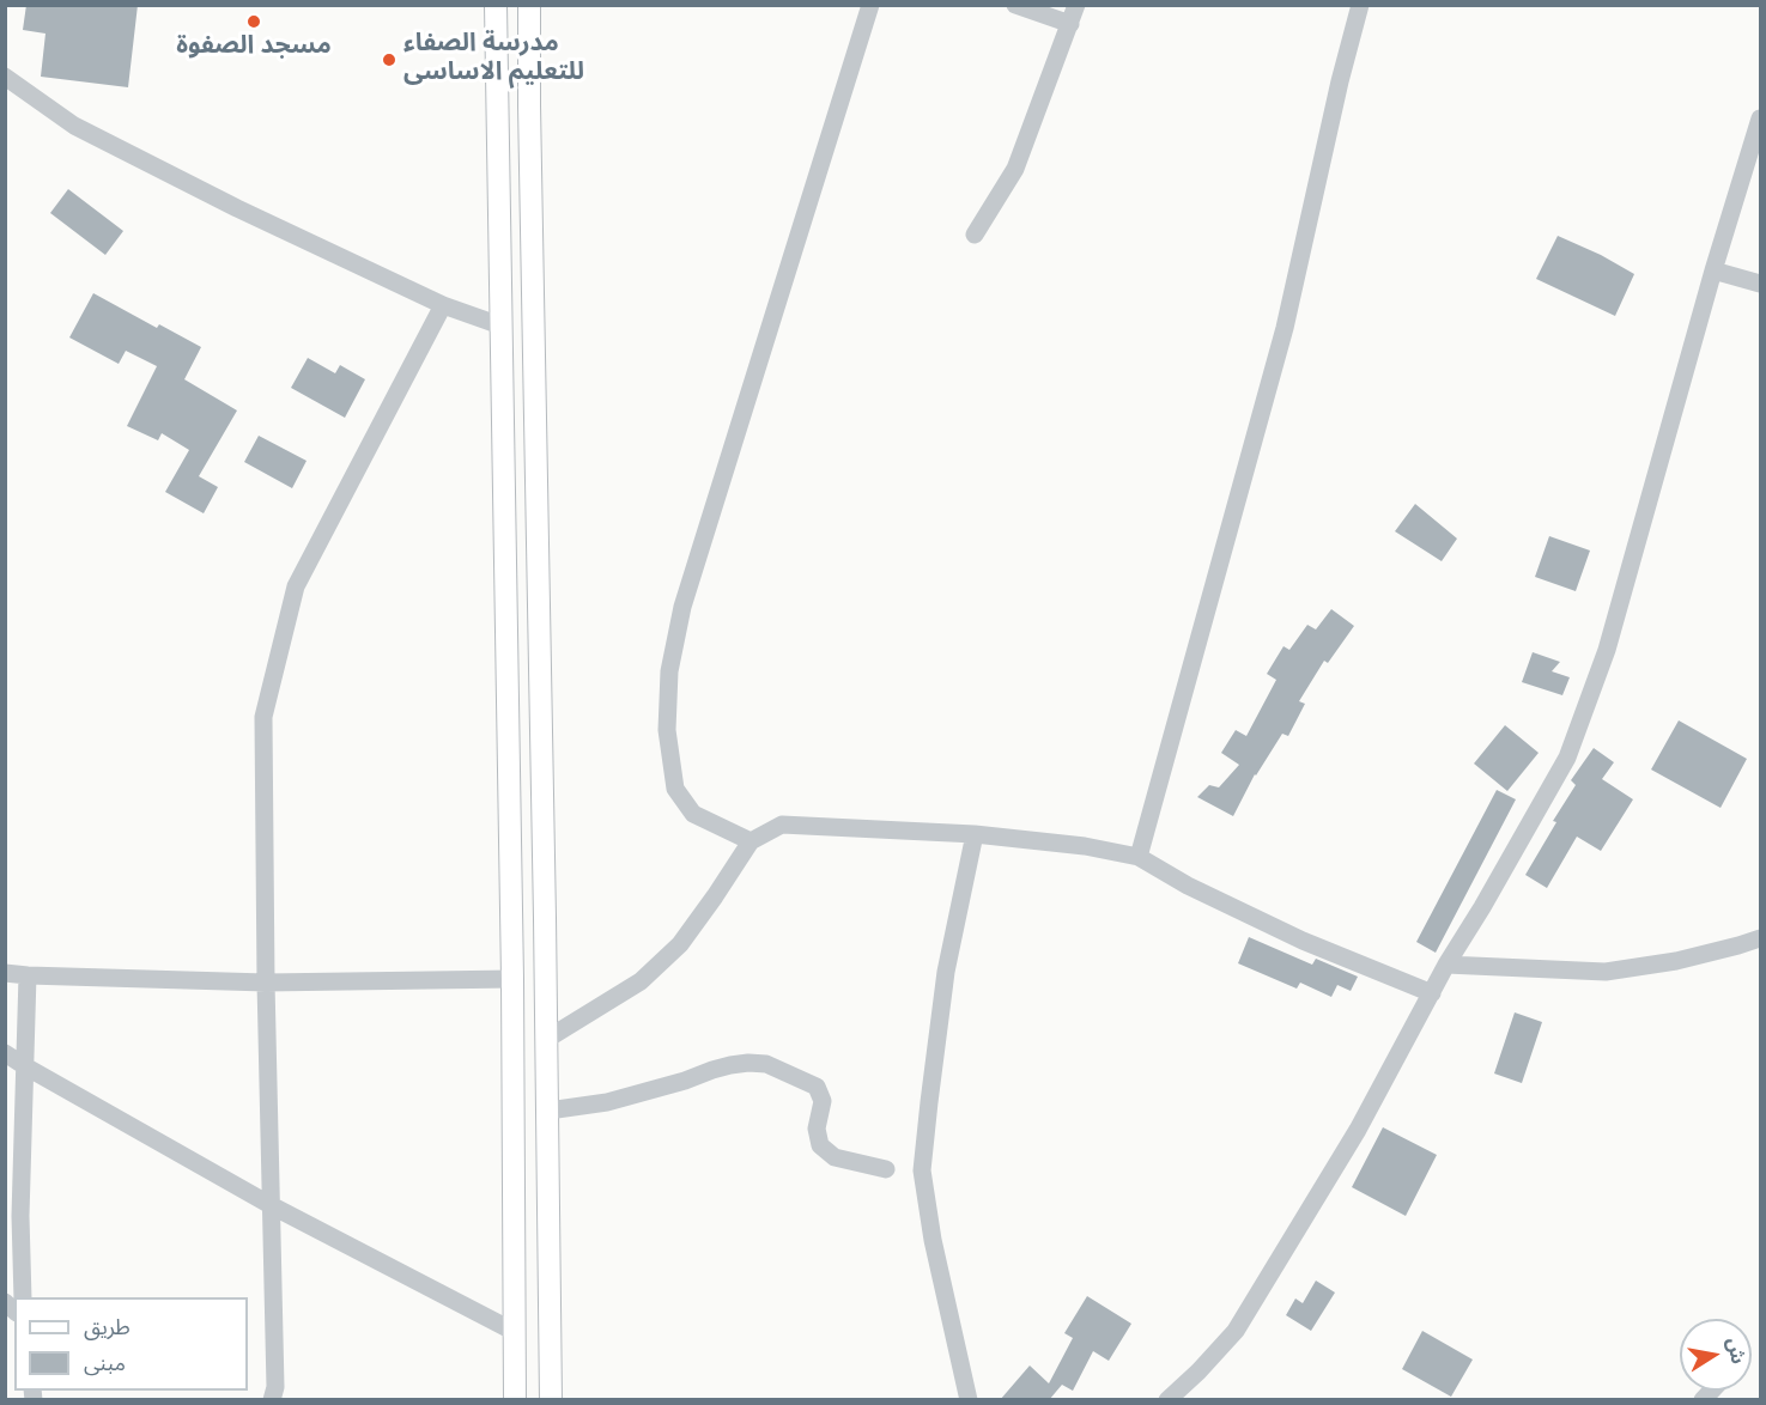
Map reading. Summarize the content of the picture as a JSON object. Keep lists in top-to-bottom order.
{
  "places": ["مسجد الصفوة", "مدرسة الصفاء للتعليم الاساسى"],
  "legend": ["طريق", "مبنى"],
  "north": "right"
}
